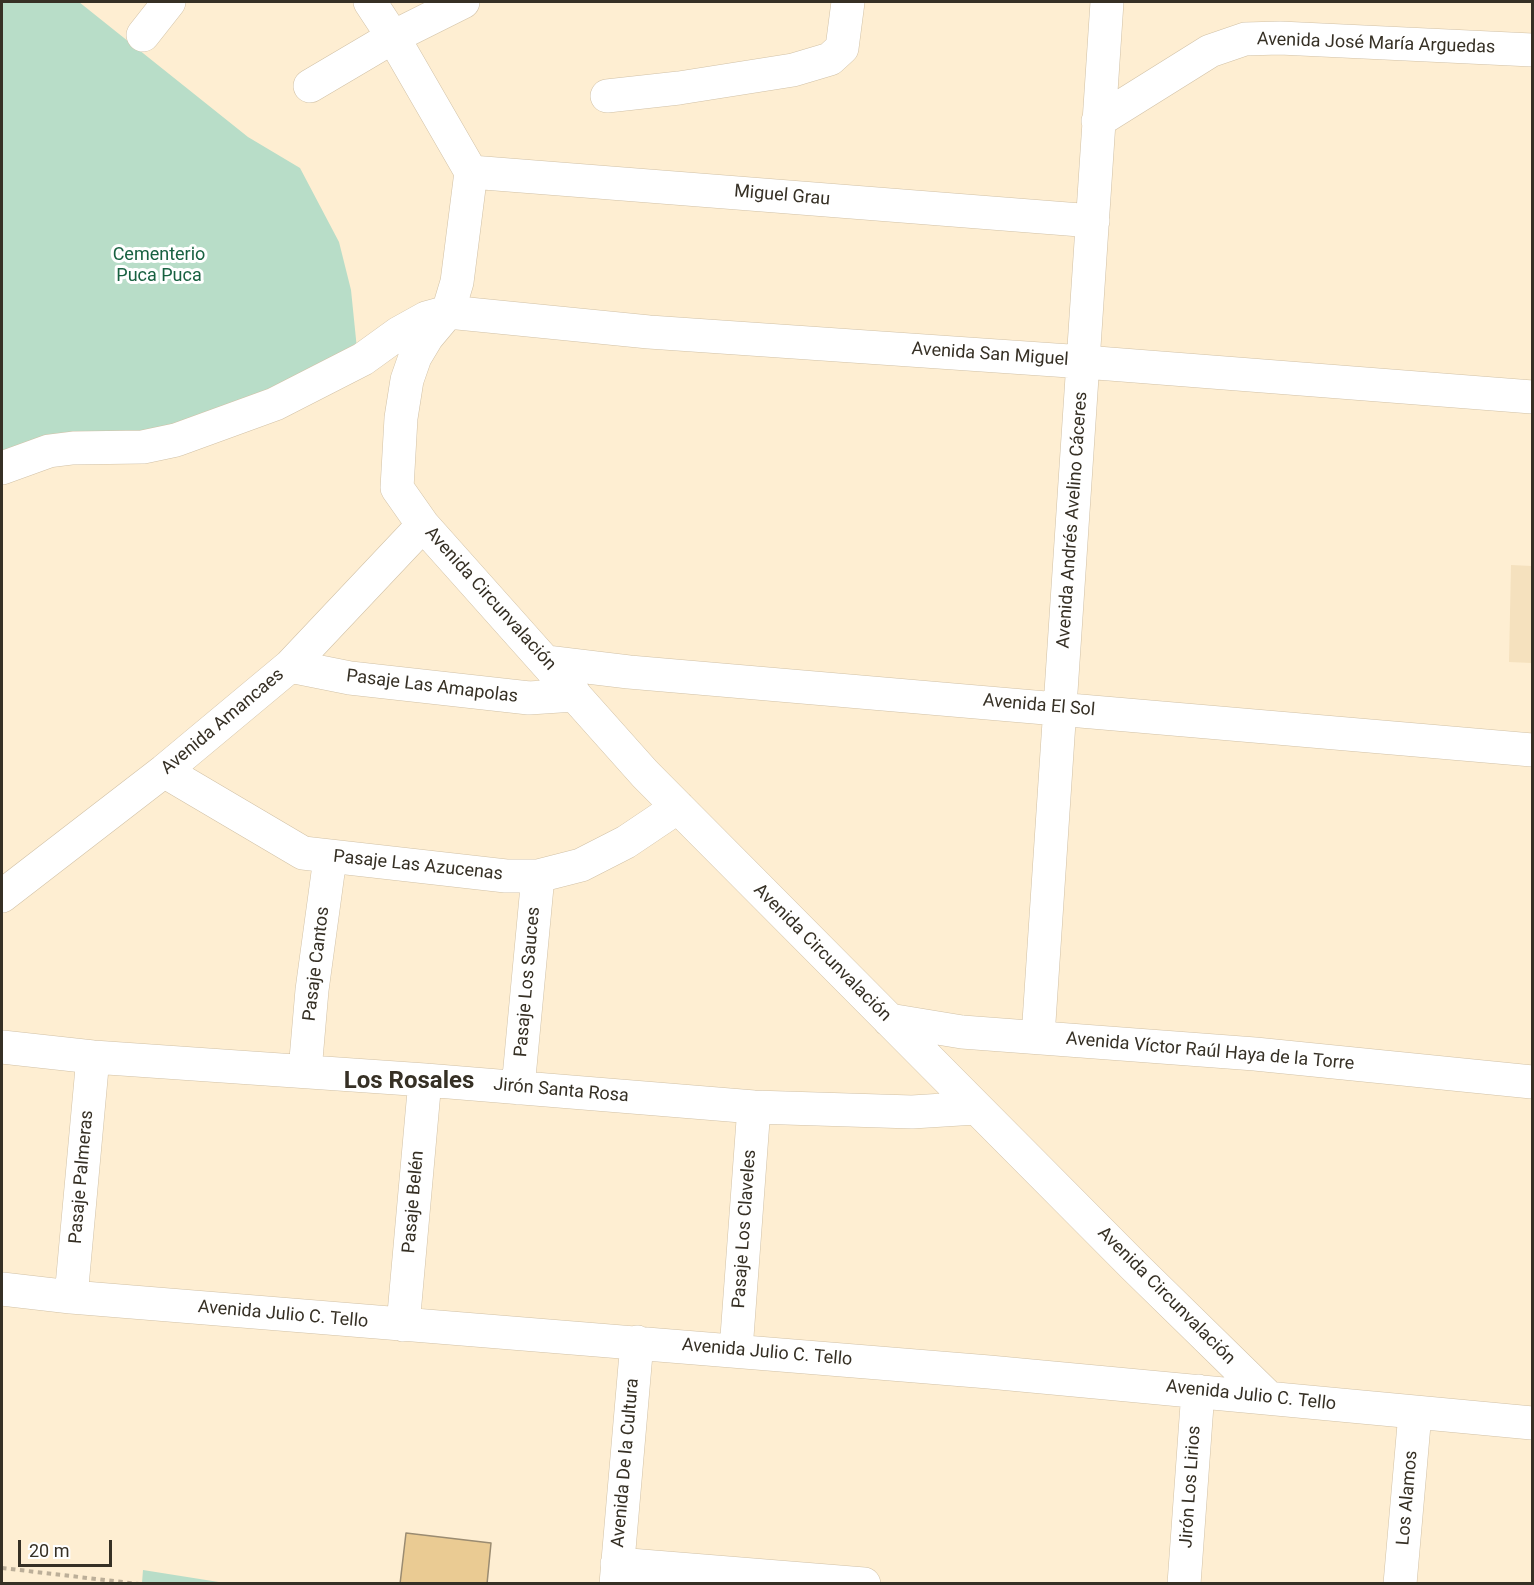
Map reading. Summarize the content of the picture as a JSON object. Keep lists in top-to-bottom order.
{
  "streets": {
    "street": [
      "Avenida José María Arguedas",
      "Miguel Grau",
      "Avenida San Miguel",
      "Avenida Andrés Avelino Cáceres",
      "Avenida Circunvalación",
      "Pasaje Las Amapolas",
      "Avenida El Sol",
      "Avenida Amancaes",
      "Pasaje Las Azucenas",
      "Pasaje Cantos",
      "Pasaje Los Sauces",
      "Avenida Víctor Raúl Haya de la Torre",
      "Jirón Santa Rosa",
      "Pasaje Palmeras",
      "Pasaje Belén",
      "Pasaje Los Claveles",
      "Avenida Julio C. Tello",
      "Avenida De la Cultura",
      "Jirón Los Lirios",
      "Los Alamos"
    ]
  },
  "crossings": [
    ["Avenida José María Arguedas", "Avenida Andrés Avelino Cáceres"],
    ["Miguel Grau", "Avenida Andrés Avelino Cáceres"],
    ["Avenida San Miguel", "Avenida Andrés Avelino Cáceres"],
    ["Avenida San Miguel", "Avenida Circunvalación"],
    ["Avenida Andrés Avelino Cáceres", "Avenida El Sol"],
    ["Avenida Andrés Avelino Cáceres", "Avenida Víctor Raúl Haya de la Torre"],
    ["Avenida Circunvalación", "Pasaje Las Amapolas"],
    ["Avenida Circunvalación", "Avenida El Sol"],
    ["Avenida Circunvalación", "Avenida Amancaes"],
    ["Avenida Circunvalación", "Pasaje Las Azucenas"],
    ["Avenida Circunvalación", "Avenida Víctor Raúl Haya de la Torre"],
    ["Avenida Circunvalación", "Jirón Santa Rosa"],
    ["Avenida Circunvalación", "Avenida Julio C. Tello"],
    ["Pasaje Las Amapolas", "Avenida Amancaes"],
    ["Avenida Amancaes", "Pasaje Las Azucenas"],
    ["Pasaje Las Azucenas", "Pasaje Cantos"],
    ["Pasaje Las Azucenas", "Pasaje Los Sauces"],
    ["Pasaje Cantos", "Jirón Santa Rosa"],
    ["Pasaje Los Sauces", "Jirón Santa Rosa"],
    ["Jirón Santa Rosa", "Pasaje Palmeras"],
    ["Jirón Santa Rosa", "Pasaje Belén"],
    ["Jirón Santa Rosa", "Pasaje Los Claveles"],
    ["Pasaje Palmeras", "Avenida Julio C. Tello"],
    ["Pasaje Belén", "Avenida Julio C. Tello"],
    ["Pasaje Los Claveles", "Avenida Julio C. Tello"],
    ["Avenida Julio C. Tello", "Avenida De la Cultura"],
    ["Avenida Julio C. Tello", "Jirón Los Lirios"],
    ["Avenida Julio C. Tello", "Los Alamos"]
  ],
  "districts": ["Los Rosales"],
  "parks": ["Cementerio Puca Puca"],
  "scale_bar": "20 m"
}
